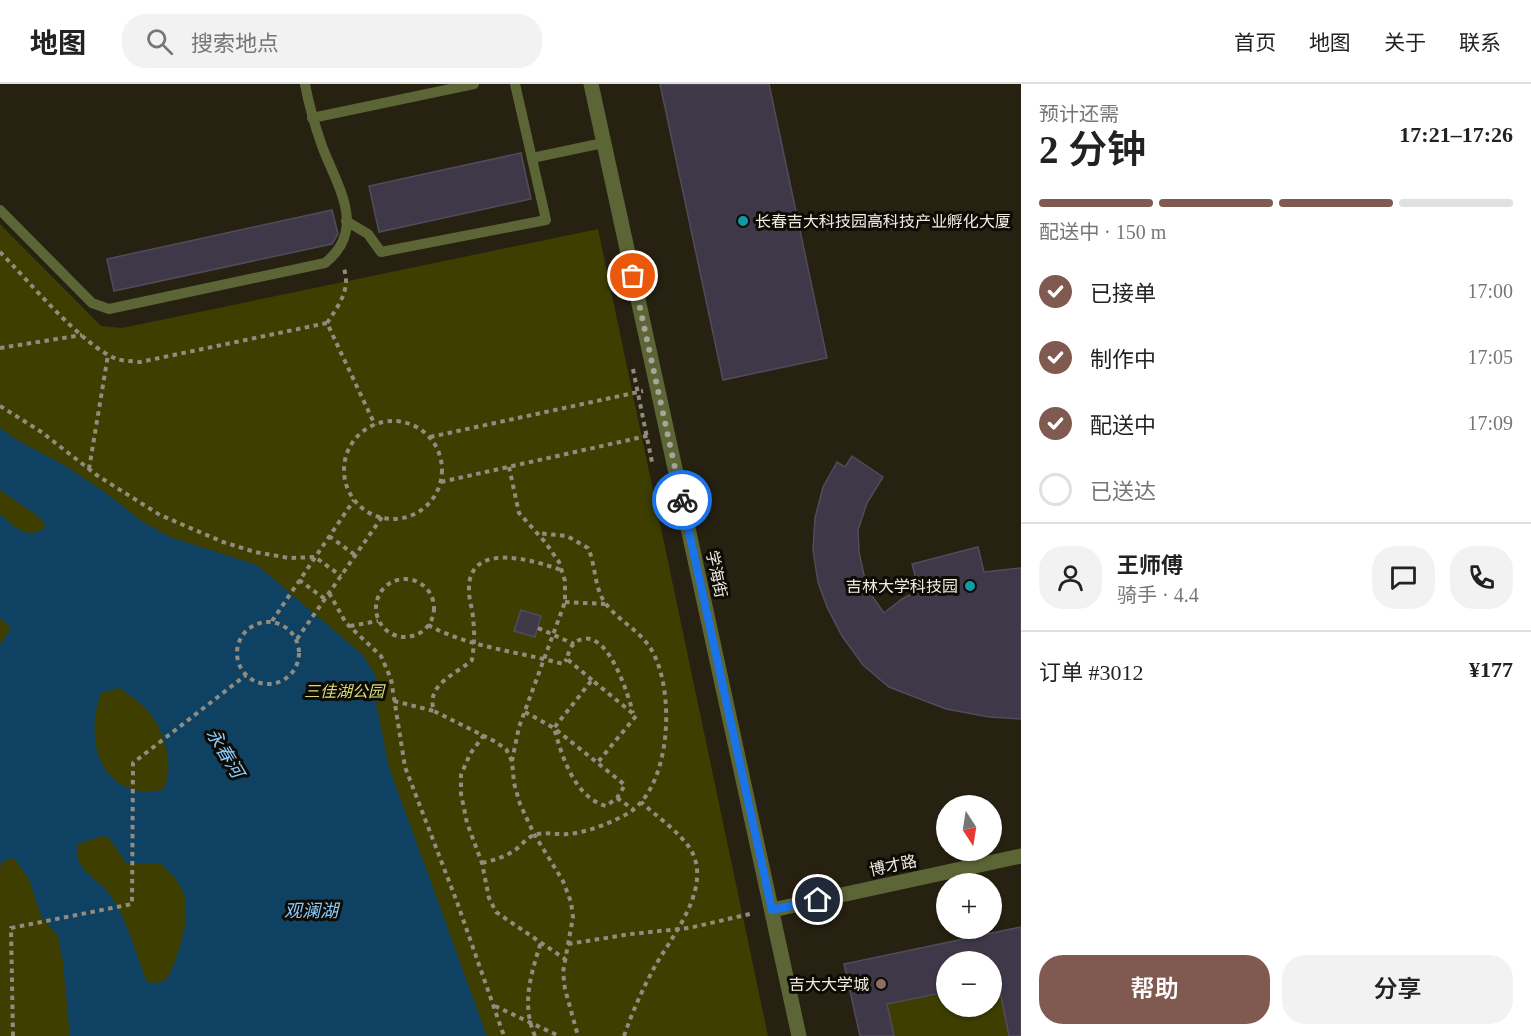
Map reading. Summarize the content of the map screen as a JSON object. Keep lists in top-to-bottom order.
{
  "streets": {
    "street": ["学海街", "博才路"]
  },
  "crossings": [
    ["学海街", "博才路"]
  ],
  "water": ["永春河", "观澜湖"],
  "parks": ["三佳湖公园"],
  "places": ["长春吉大科技园高科技产业孵化大厦", "吉林大学科技园", "吉大大学城"],
  "north": "bottom",
  "page": {
    "header": "地图",
    "search": "搜索地点",
    "nav": [
      "首页",
      "地图",
      "关于",
      "联系"
    ],
    "heading": ["2 分钟", "预计还需", "17:21–17:26"],
    "panel": [
      "王师傅",
      "骑手 · 4.4",
      "订单 #3012",
      "¥177"
    ],
    "bar": "配送中 · 150 m",
    "list": [
      ["已接单", "17:00"],
      ["制作中", "17:05"],
      ["配送中", "17:09"],
      "已送达"
    ],
    "map_buttons": ["+", "−"],
    "buttons": ["帮助", "分享"]
  }
}
